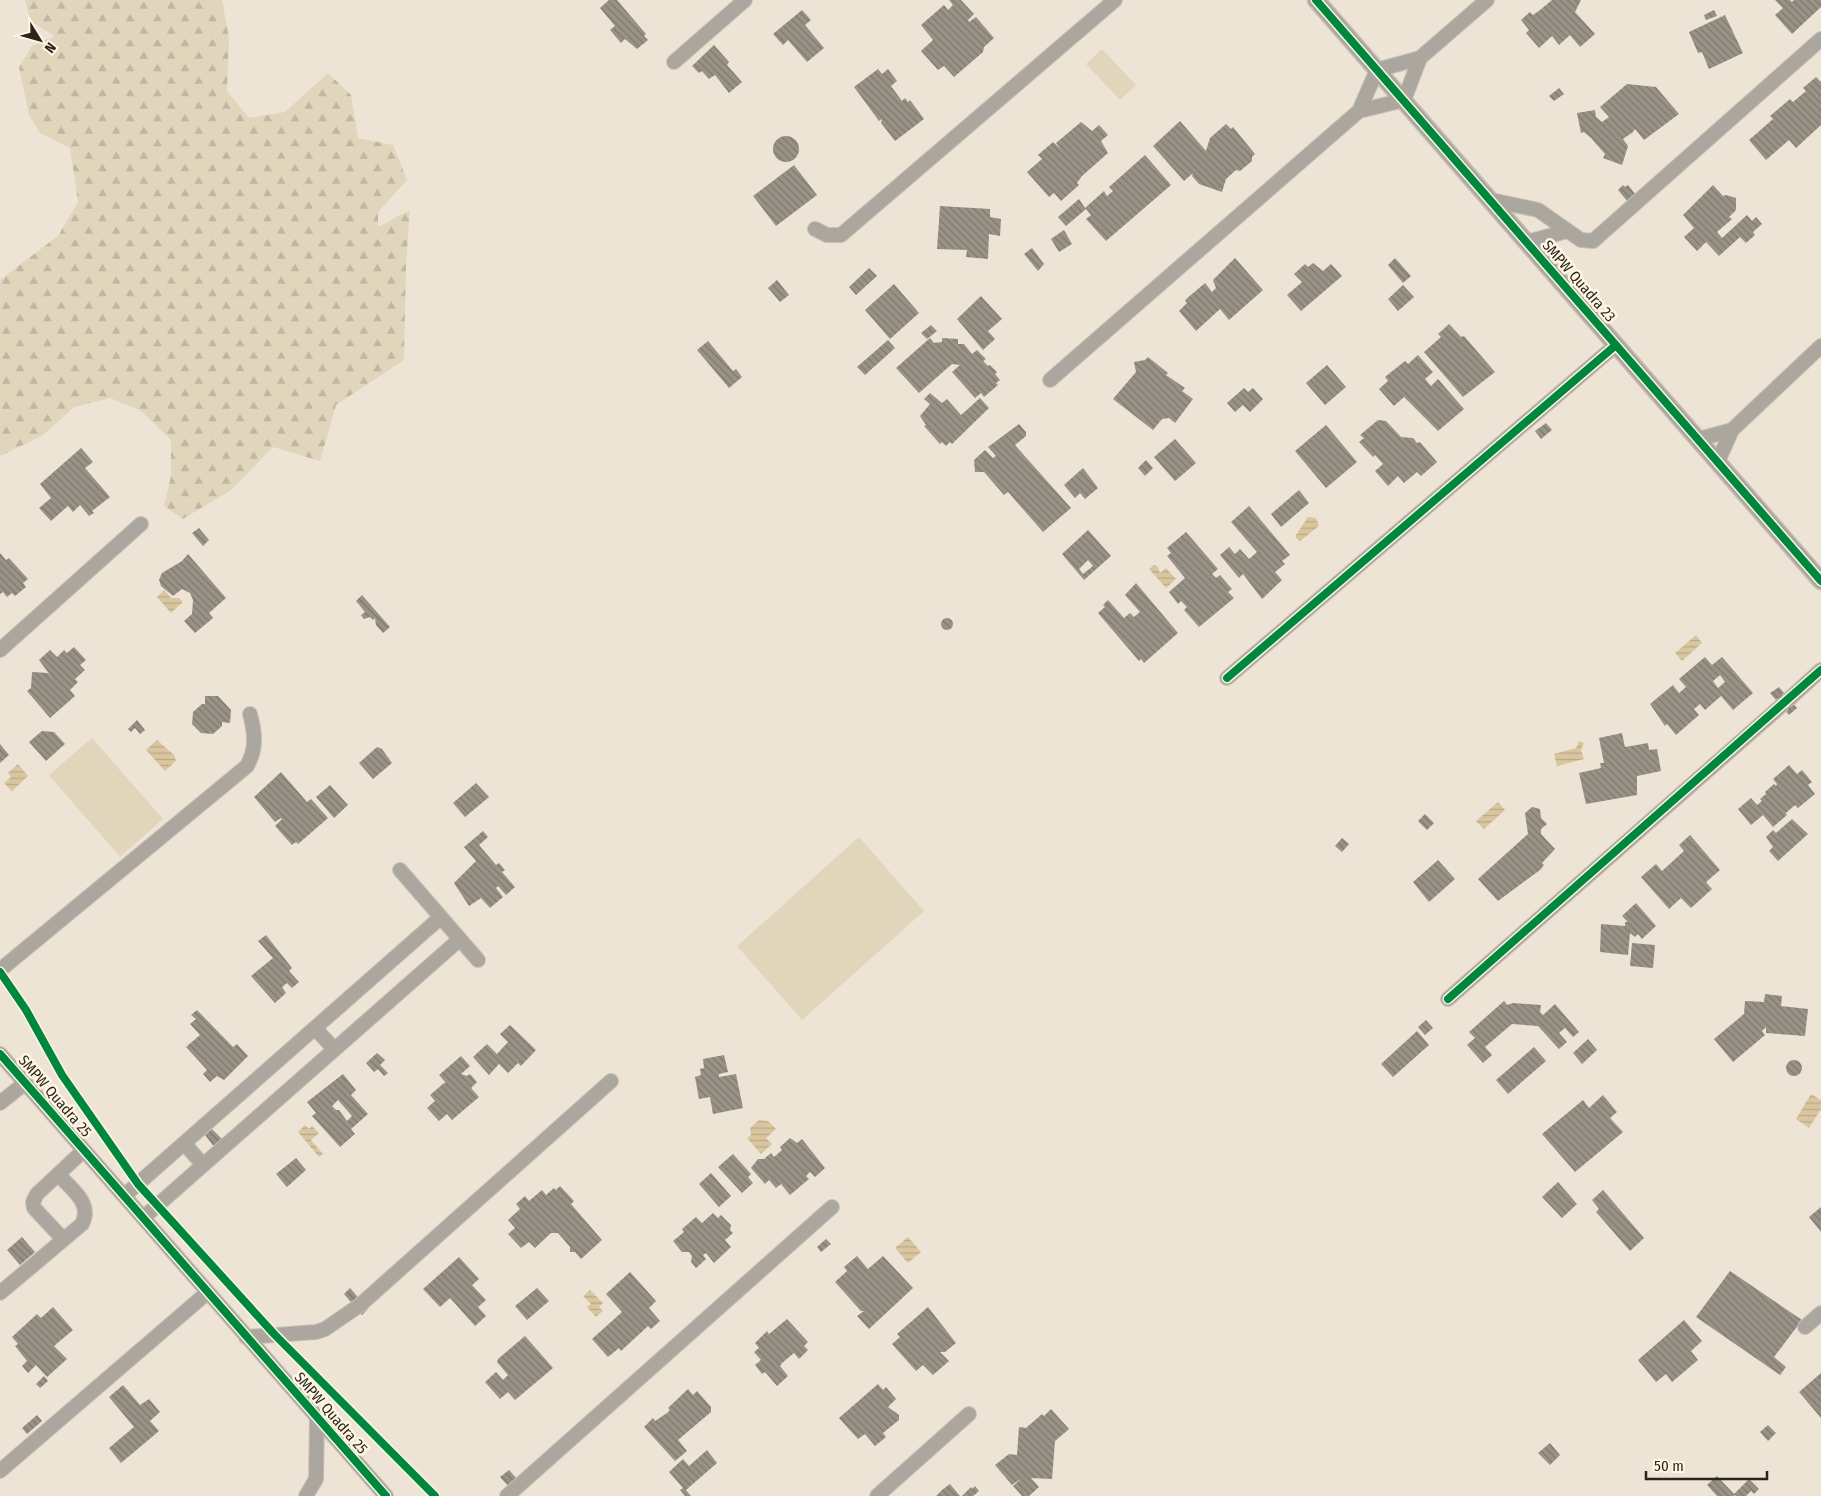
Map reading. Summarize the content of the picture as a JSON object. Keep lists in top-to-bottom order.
{
  "streets": {
    "street": ["SMPW Quadra 23", "SMPW Quadra 25"]
  },
  "scale_bar": "50 m",
  "north": "bottom right"
}
